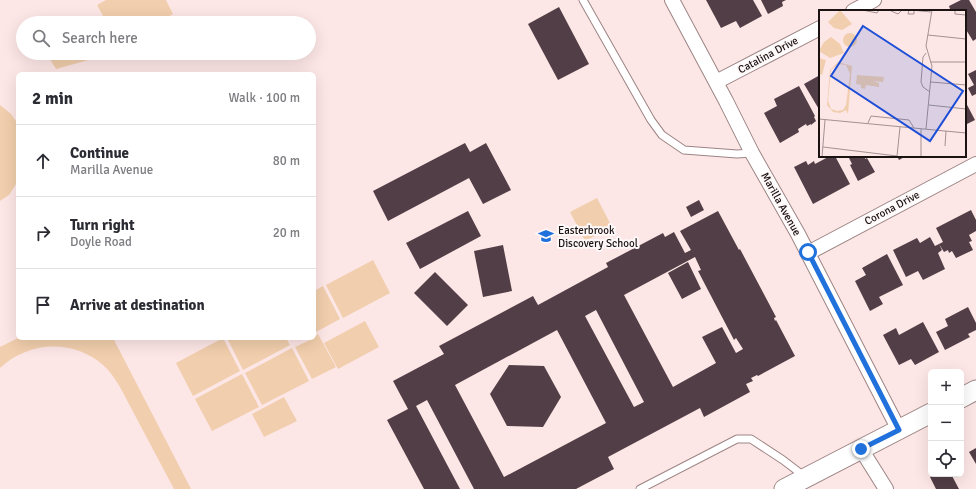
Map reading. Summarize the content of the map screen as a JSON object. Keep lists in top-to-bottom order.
{
  "streets": {
    "street": ["Catalina Drive", "Marilla Avenue", "Corona Drive"]
  },
  "crossings": [
    ["Catalina Drive", "Marilla Avenue"],
    ["Marilla Avenue", "Corona Drive"]
  ],
  "places": {
    "school or university": ["Easterbrook Discovery School"]
  },
  "page": {
    "search": "Search here",
    "heading": ["2 min", "Walk · 100 m"],
    "list": [
      ["Continue", "Marilla Avenue", "80 m"],
      ["Turn right", "Doyle Road", "20 m"],
      "Arrive at destination"
    ],
    "map_buttons": ["+", "−"]
  }
}
